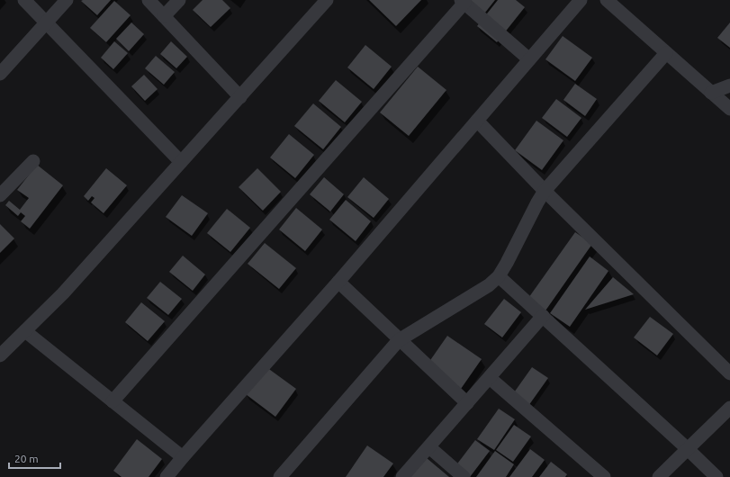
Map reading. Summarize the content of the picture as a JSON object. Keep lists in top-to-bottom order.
{
  "scale_bar": "20 m"
}
